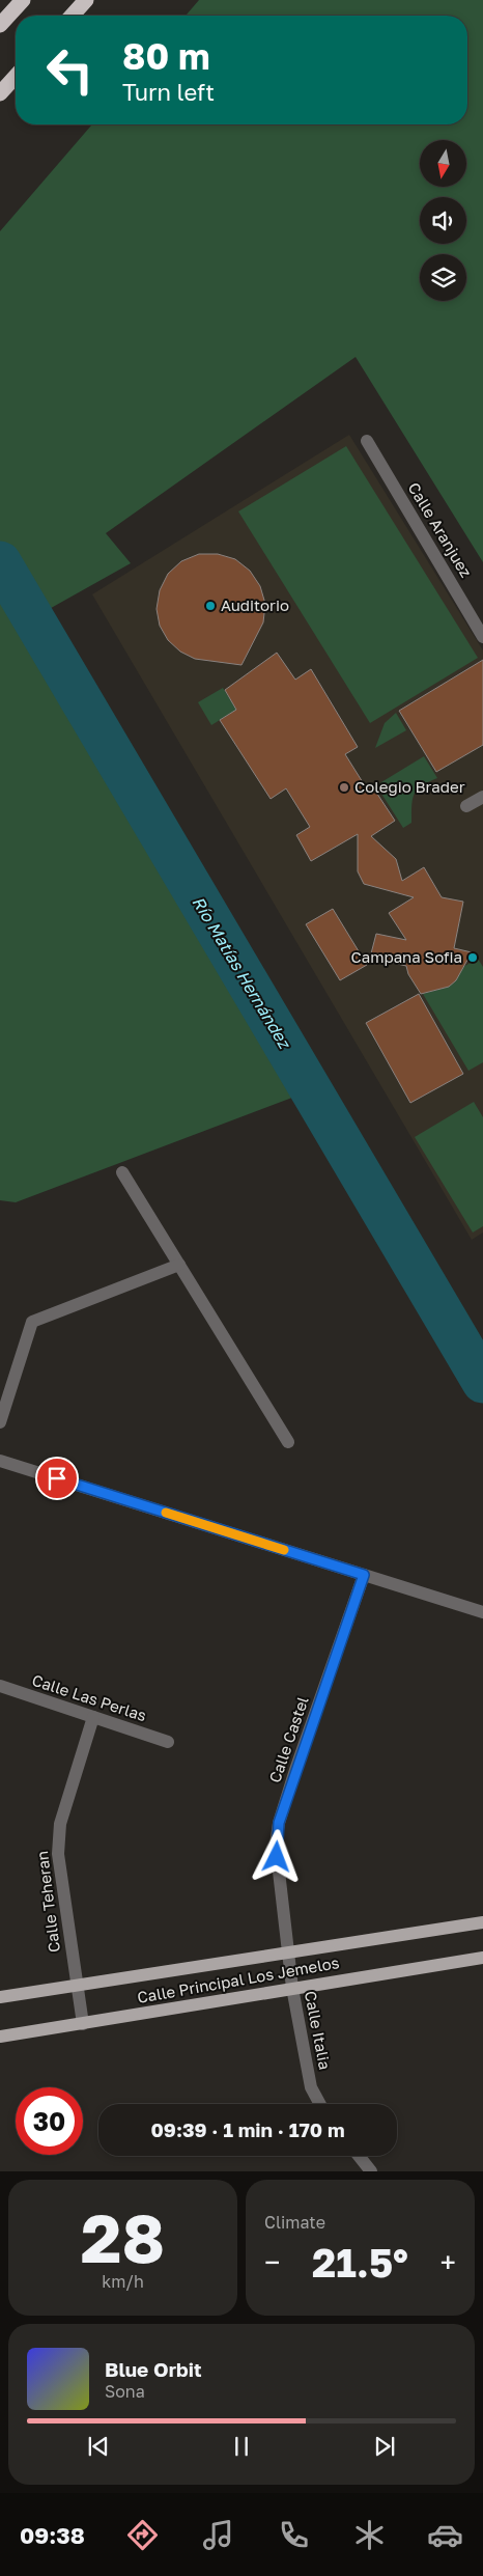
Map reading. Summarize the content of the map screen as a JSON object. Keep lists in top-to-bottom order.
{
  "streets": {
    "main road": ["Calle Principal Los Jemelos"],
    "street": [
      "Calle Aranjuez",
      "Calle Las Perlas",
      "Calle Castel",
      "Calle Teheran",
      "Calle Italia"
    ]
  },
  "crossings": [
    ["Calle Las Perlas", "Calle Teheran"],
    ["Calle Castel", "Calle Principal Los Jemelos"],
    ["Calle Castel", "Calle Italia"],
    ["Calle Teheran", "Calle Principal Los Jemelos"],
    ["Calle Principal Los Jemelos", "Calle Italia"]
  ],
  "water": ["Río Matías Hernández"],
  "places": ["Auditorio", "Colegio Brader", "Campana Sofia"],
  "north": "bottom",
  "page": {
    "turn": ["80 m", "Turn left"],
    "limit": "30",
    "trip": "09:39 · 1 min · 170 m",
    "tile": [
      ["28", "km/h"],
      "Climate"
    ],
    "heat": ["−", "21.5°", "+"],
    "song": ["Blue Orbit", "Sona"],
    "tabs": "09:38"
  }
}
